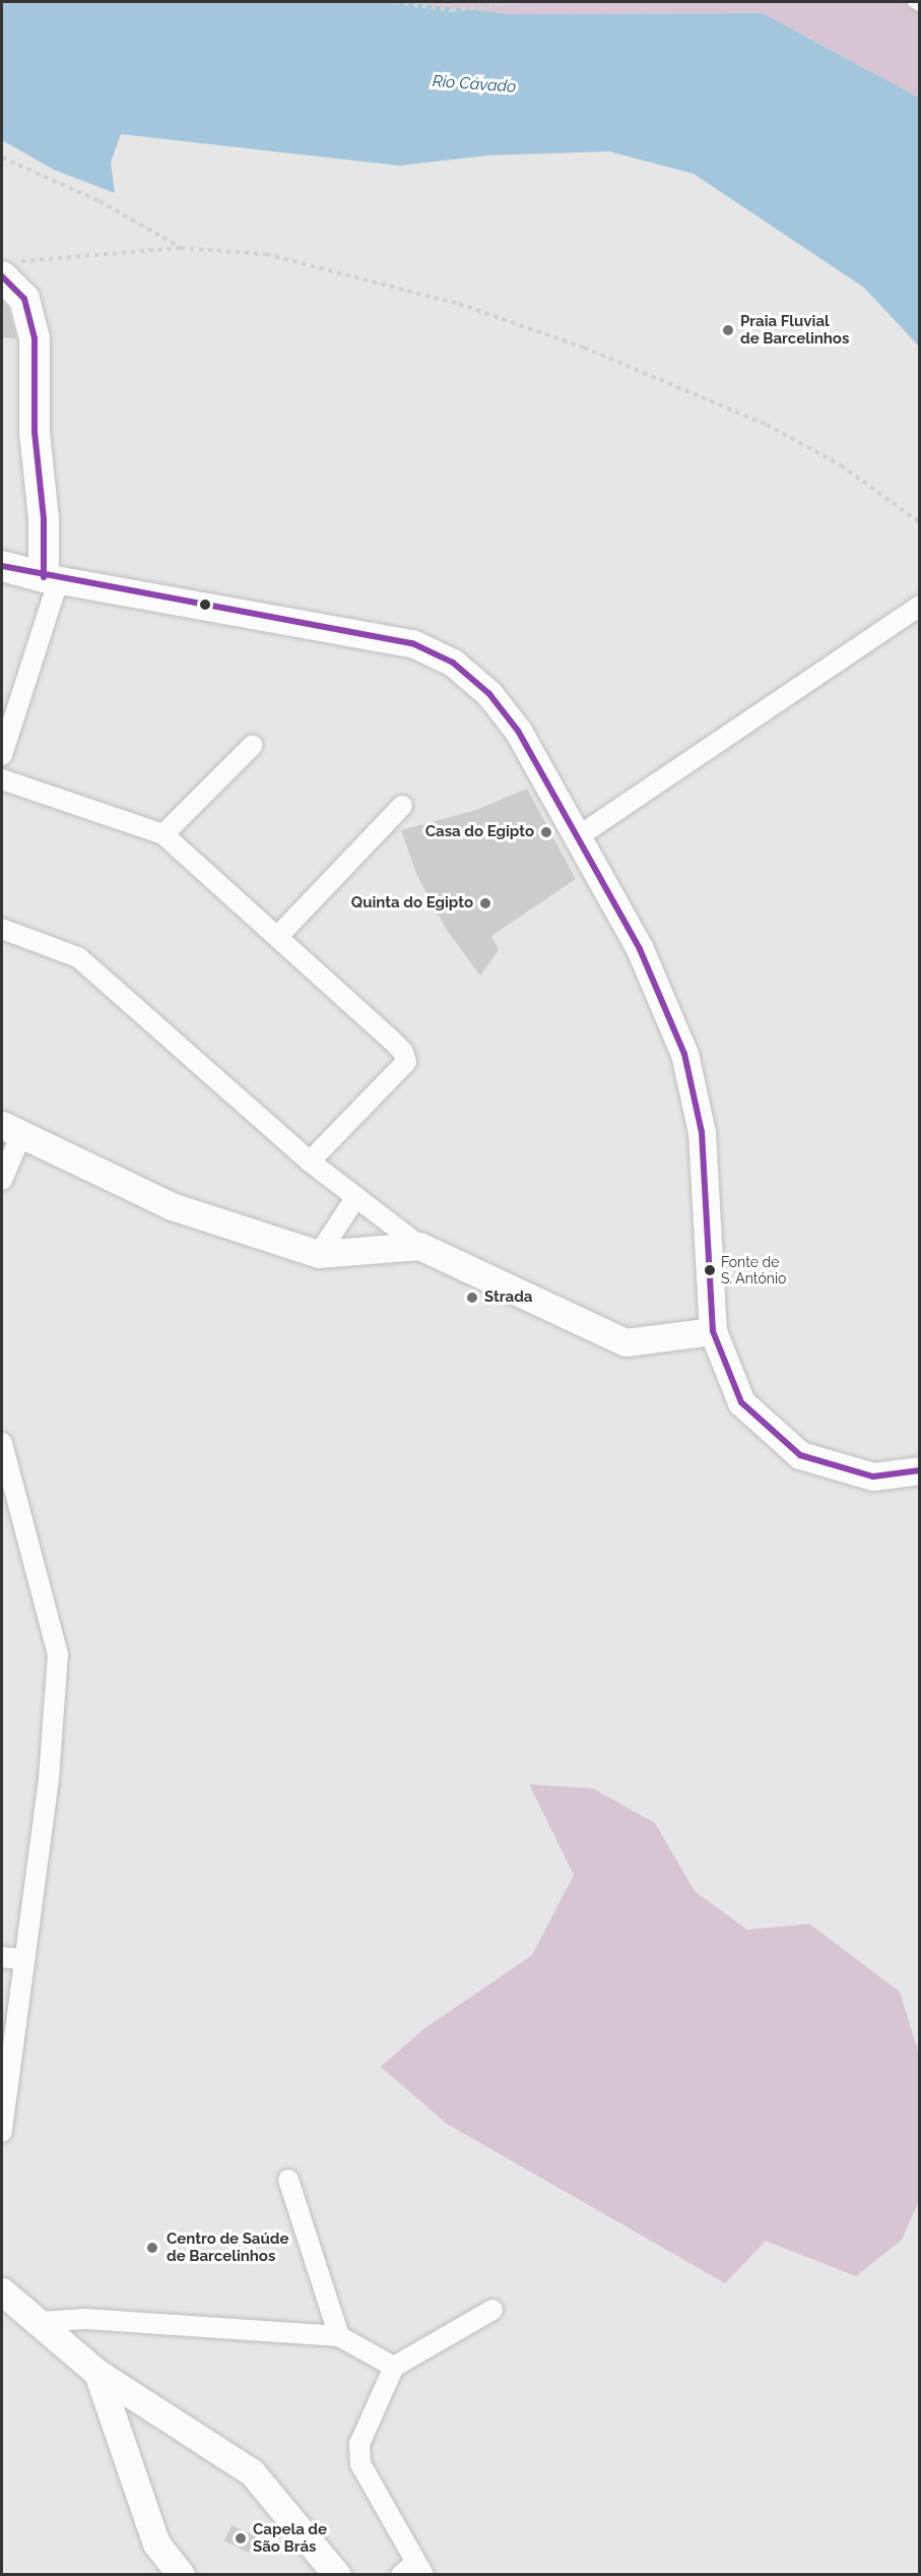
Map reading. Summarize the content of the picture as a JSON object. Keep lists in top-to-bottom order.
{
  "water": ["Rio Cávado"],
  "places": [
    "Praia Fluvial de Barcelinhos",
    "Casa do Egipto",
    "Quinta do Egipto",
    "Fonte de S. António",
    "Strada",
    "Centro de Saúde de Barcelinhos",
    "Capela de São Brás"
  ]
}
